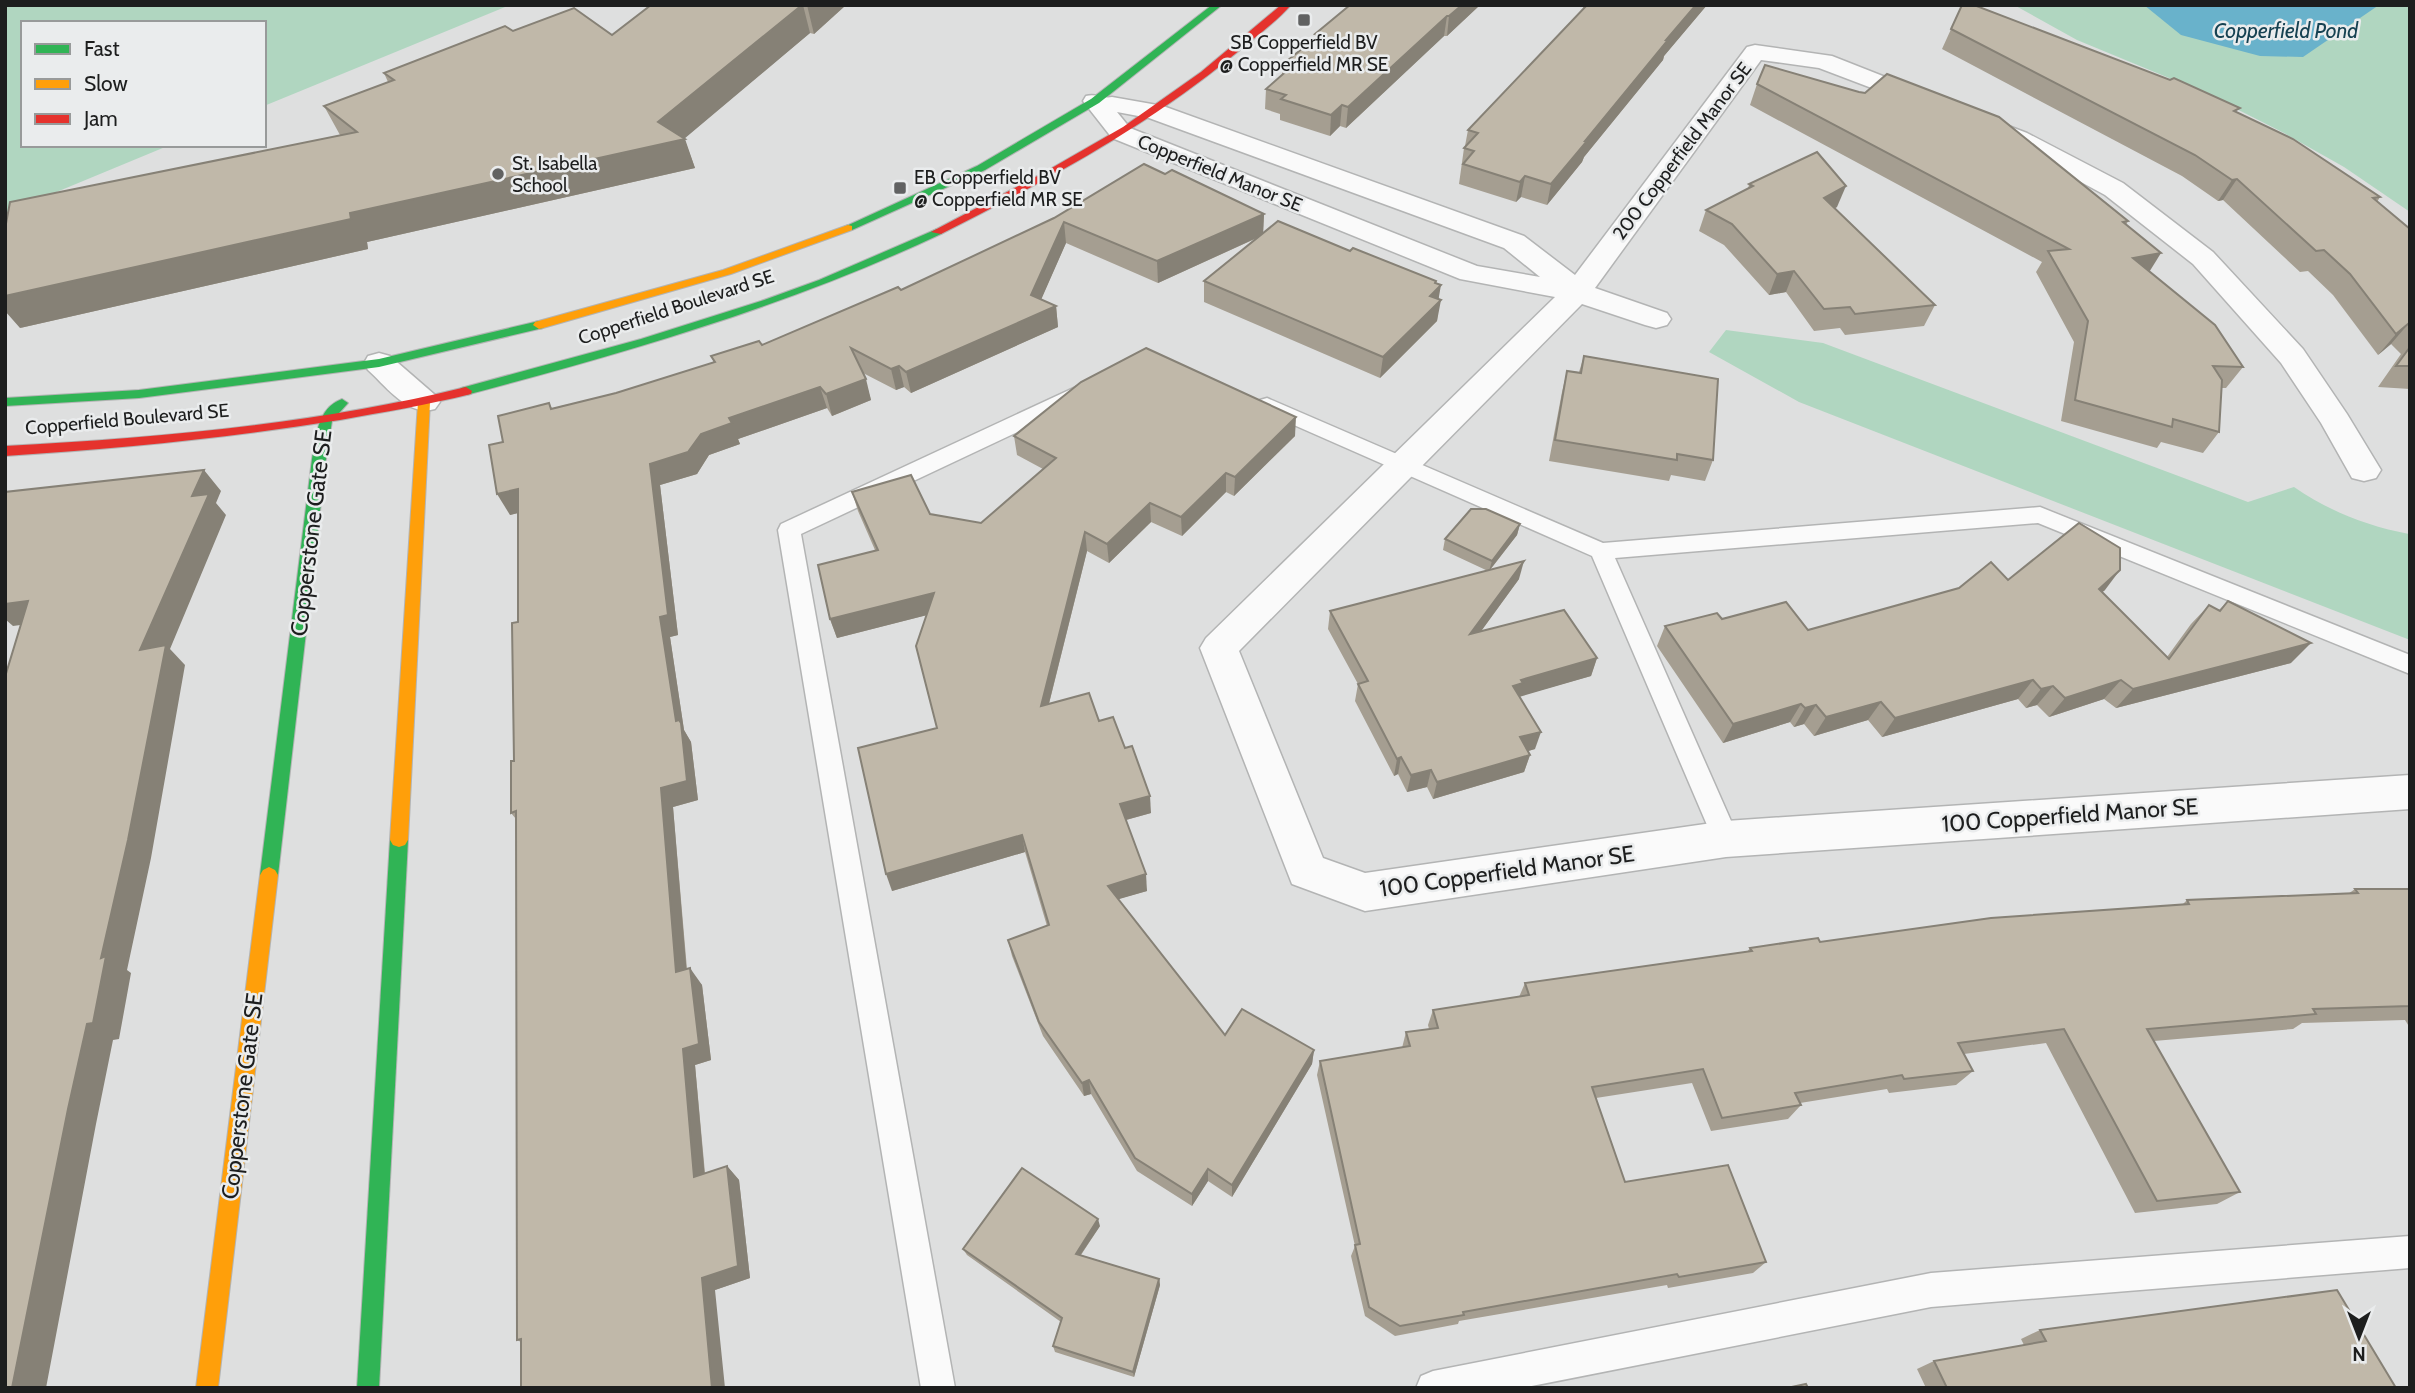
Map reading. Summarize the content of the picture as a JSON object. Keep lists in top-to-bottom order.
{
  "streets": {
    "street": [
      "200 Copperfield Manor SE",
      "Copperfield Manor SE",
      "Copperfield Boulevard SE",
      "Copperstone Gate SE",
      "100 Copperfield Manor SE"
    ]
  },
  "crossings": [
    ["200 Copperfield Manor SE", "Copperfield Manor SE"],
    ["200 Copperfield Manor SE", "100 Copperfield Manor SE"],
    ["Copperfield Manor SE", "Copperfield Boulevard SE"],
    ["Copperfield Manor SE", "100 Copperfield Manor SE"],
    ["Copperfield Boulevard SE", "Copperstone Gate SE"]
  ],
  "water": ["Copperfield Pond"],
  "places": {
    "transit": ["SB Copperfield BV @ Copperfield MR SE", "EB Copperfield BV @ Copperfield MR SE"],
    "other": ["St. Isabella School"]
  },
  "legend": ["Fast", "Slow", "Jam"],
  "north": "bottom"
}
